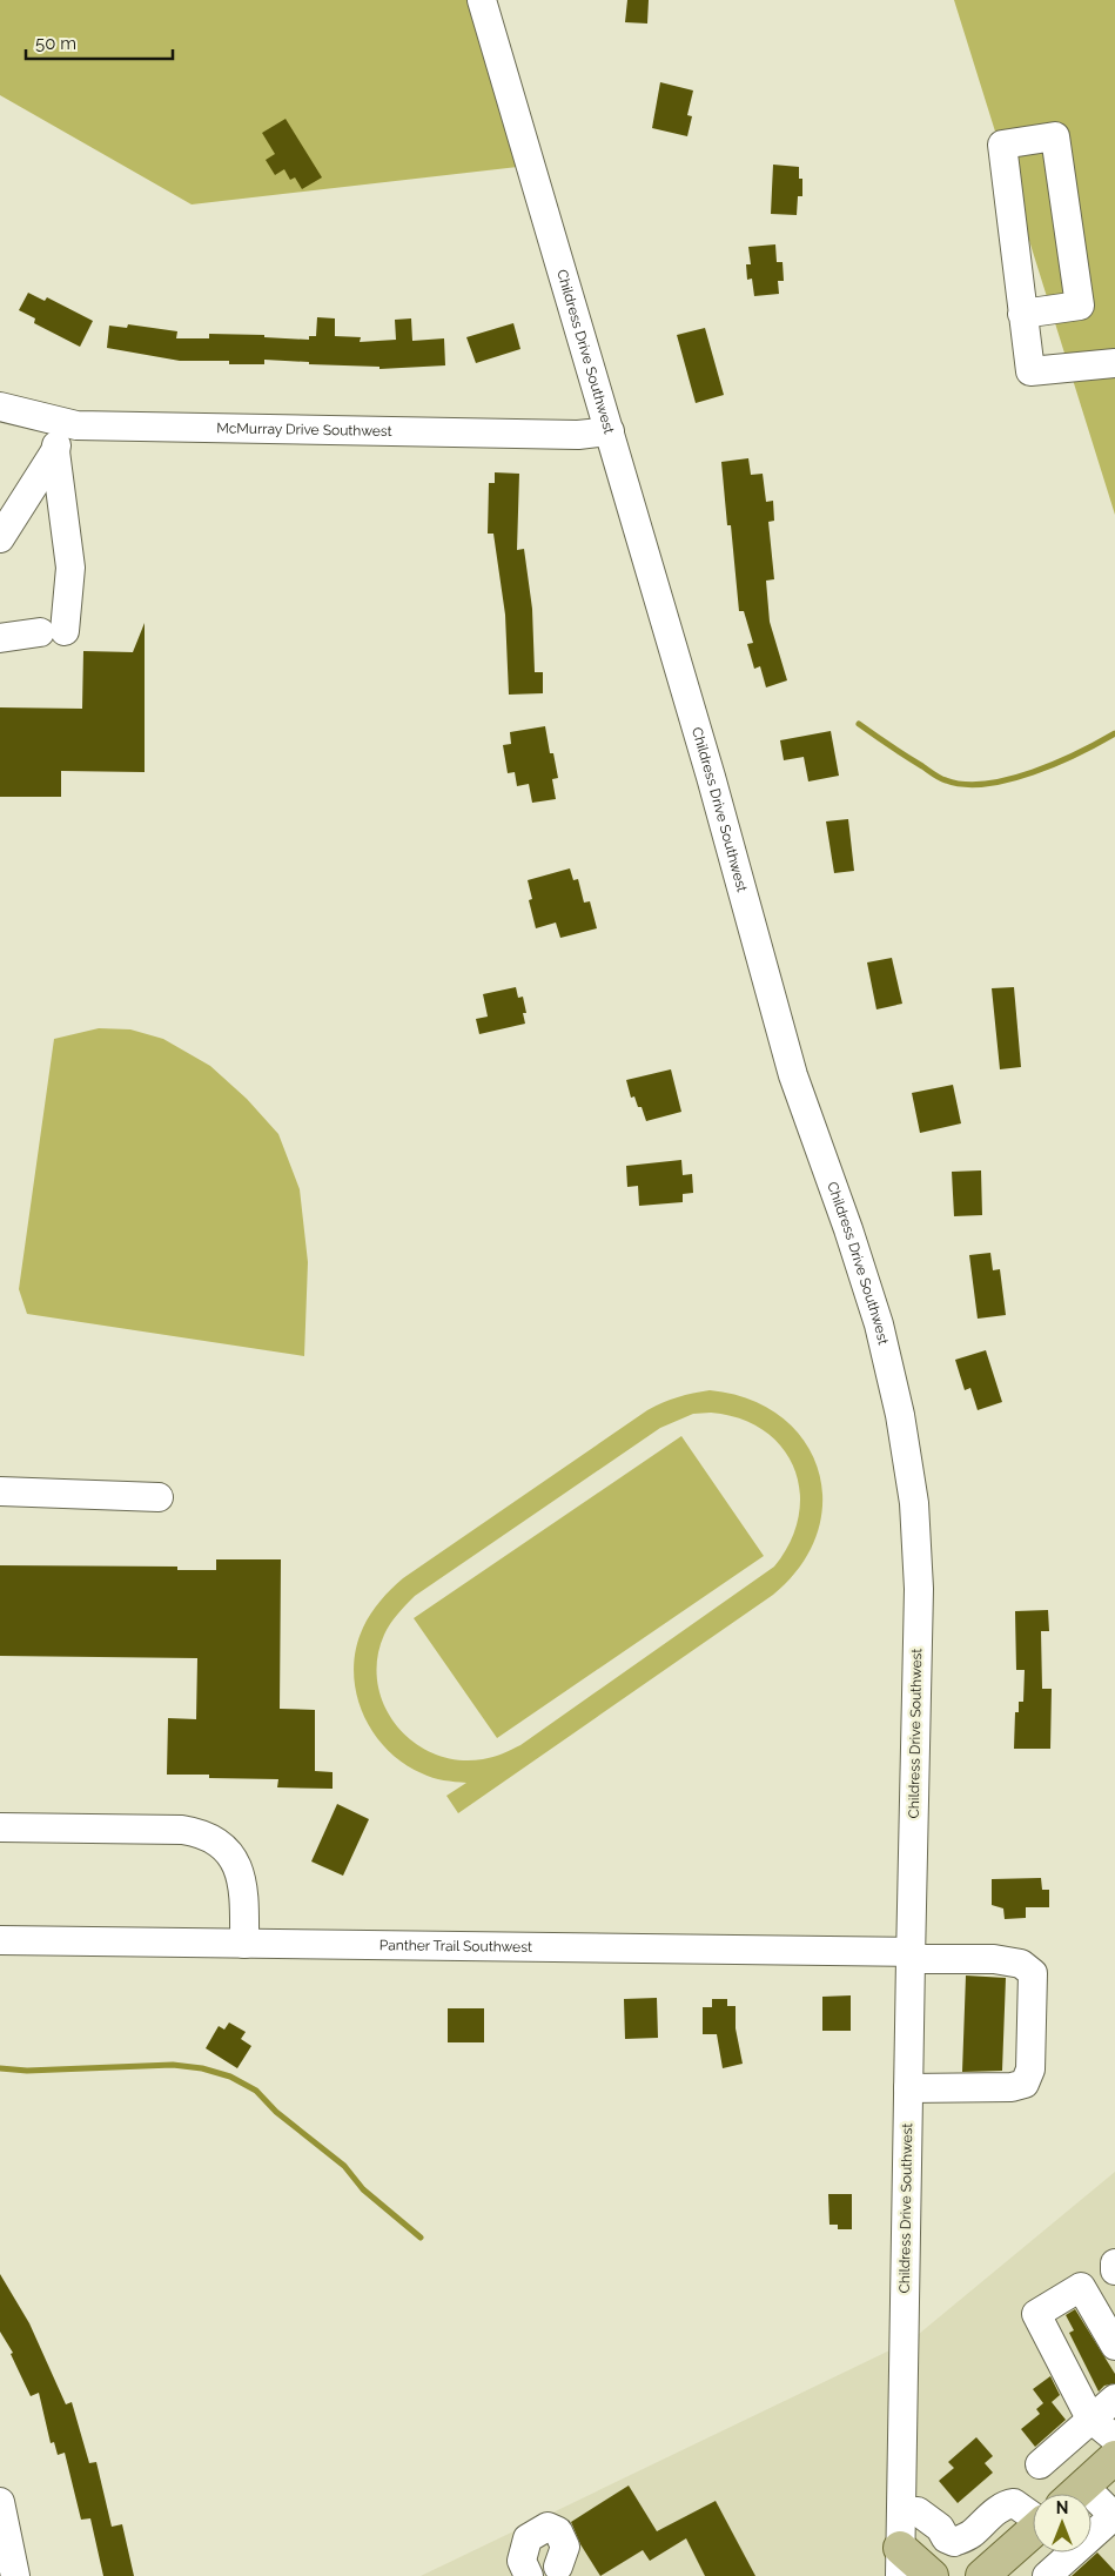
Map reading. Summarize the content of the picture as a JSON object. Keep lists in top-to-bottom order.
{
  "streets": {
    "street": ["Childress Drive Southwest", "McMurray Drive Southwest", "Panther Trail Southwest"]
  },
  "crossings": [
    ["Childress Drive Southwest", "McMurray Drive Southwest"],
    ["Childress Drive Southwest", "Panther Trail Southwest"]
  ],
  "scale_bar": "50 m",
  "north": "top"
}
